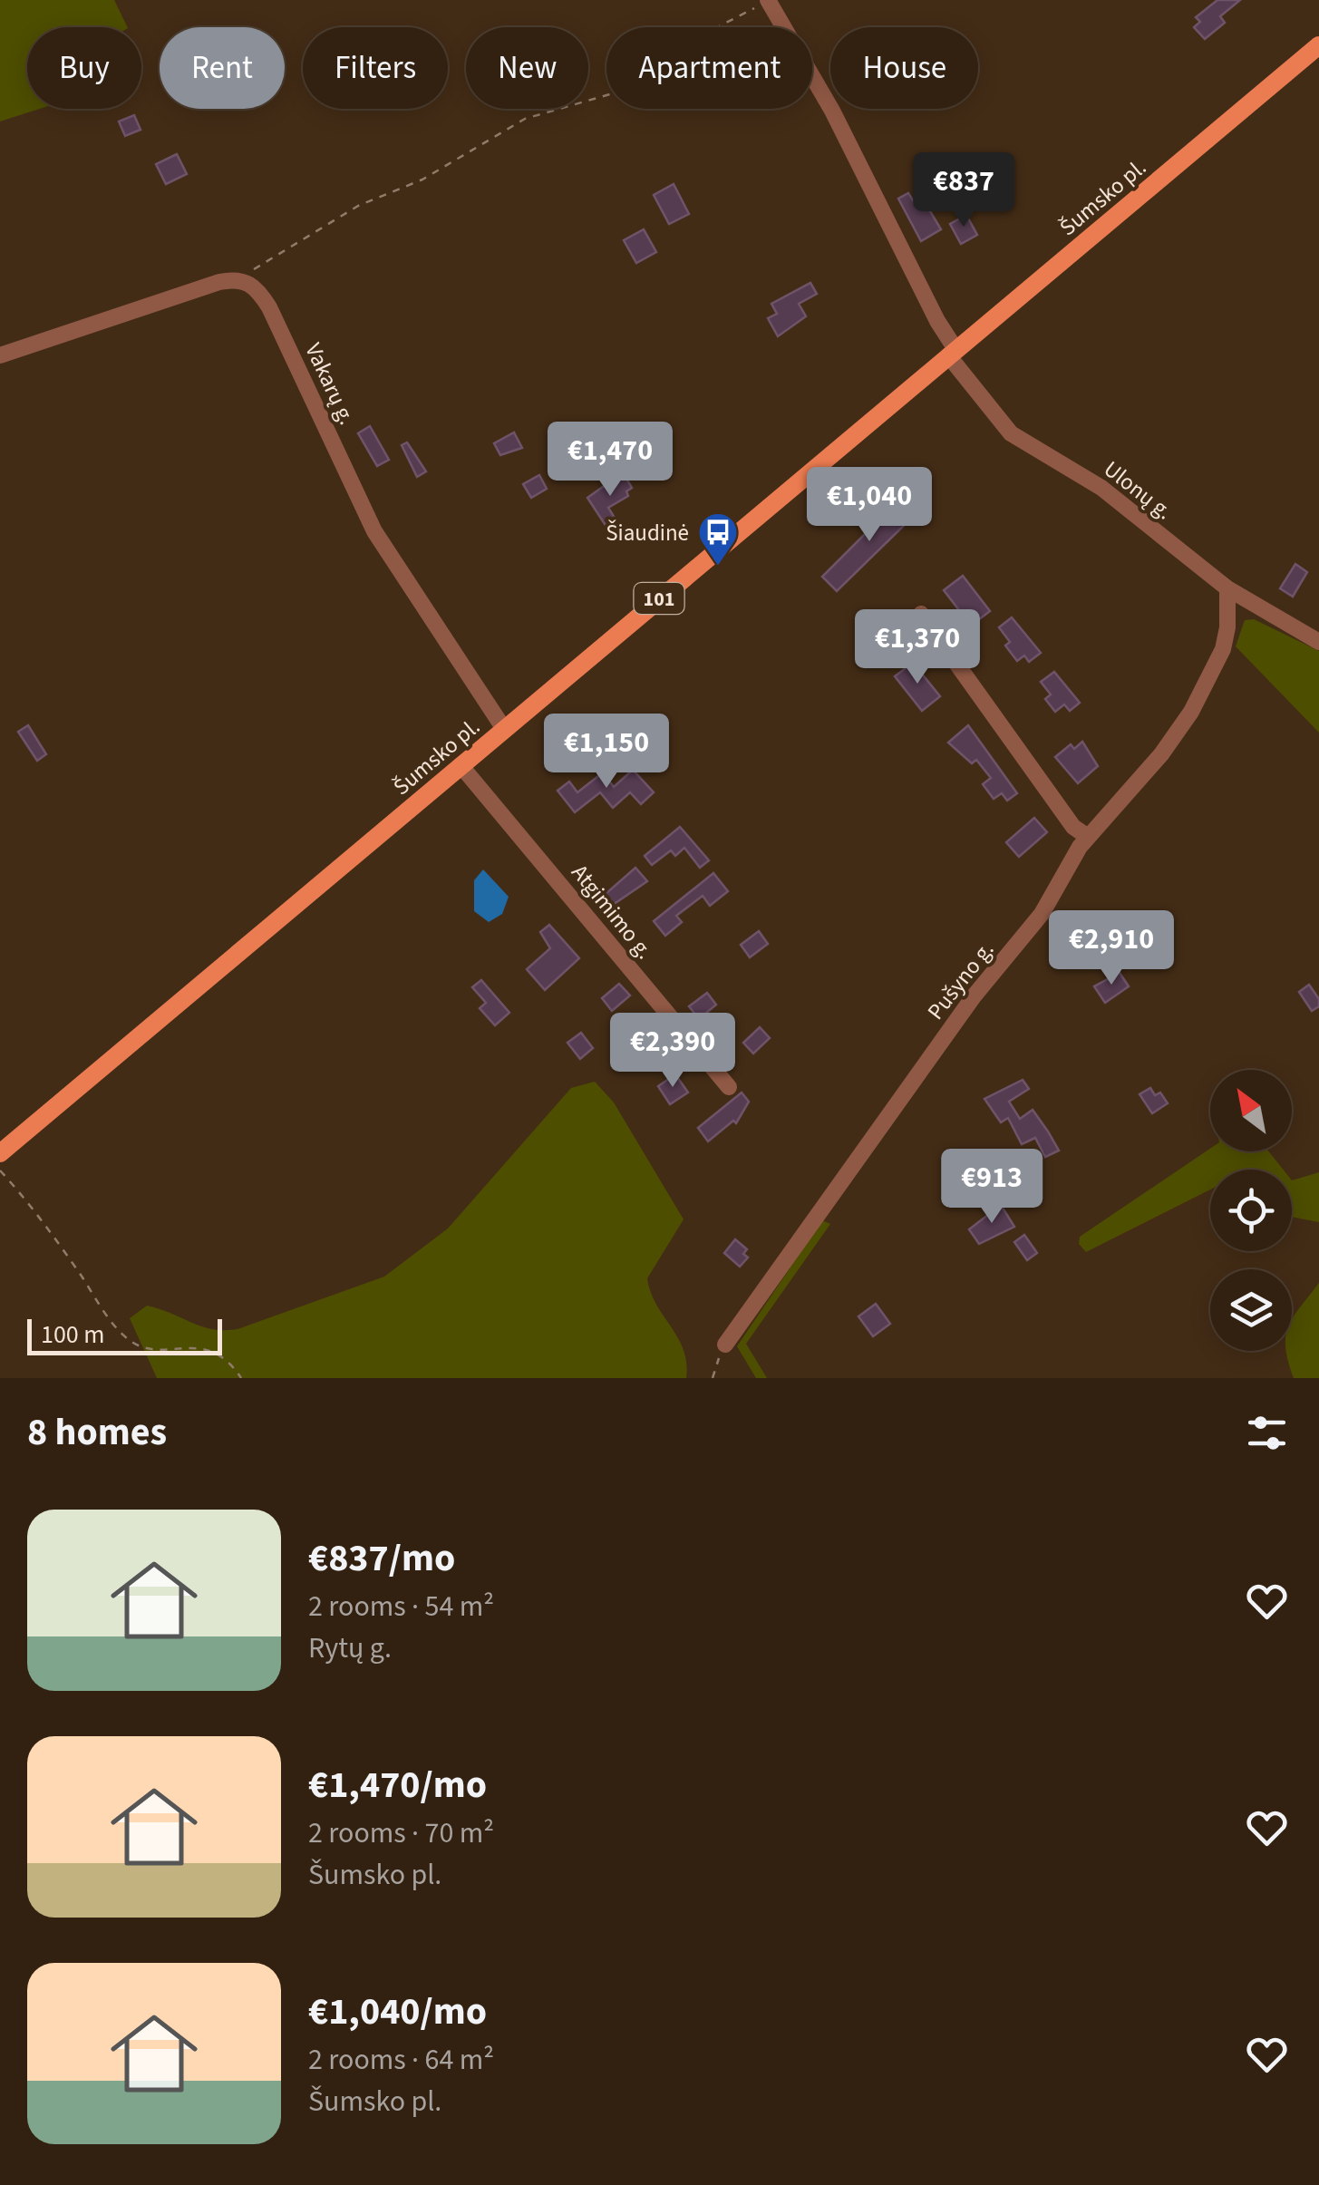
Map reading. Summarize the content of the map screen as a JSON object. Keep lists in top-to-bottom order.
{
  "streets": {
    "main road": ["Šumsko pl.", "101"],
    "street": [
      "Vakarų g.",
      "Ulonų g.",
      "Atgimimo g.",
      "Pušyno g."
    ]
  },
  "crossings": [
    ["Šumsko pl.", "Vakarų g."],
    ["Šumsko pl.", "Ulonų g."],
    ["Šumsko pl.", "Atgimimo g."],
    ["Ulonų g.", "Pušyno g."]
  ],
  "places": {
    "bus stop": ["Šiaudinė"]
  },
  "scale_bar": "100 m",
  "north": "top left",
  "page": {
    "chip": [
      "Buy",
      "Rent",
      "Filters",
      "New",
      "Apartment",
      "House"
    ],
    "price": [
      "€837",
      "€1,470",
      "€1,040",
      "€1,370",
      "€1,150",
      "€2,910",
      "€2,390",
      "€913"
    ],
    "scale": "100 m",
    "heading": "8 homes",
    "list": [
      {
        "name": "€837/mo",
        "note": "2 rooms · 54 m² · Rytų g."
      },
      {
        "name": "€1,470/mo",
        "note": "2 rooms · 70 m² · Šumsko pl."
      },
      {
        "name": "€1,040/mo",
        "note": "2 rooms · 64 m² · Šumsko pl."
      }
    ]
  }
}
